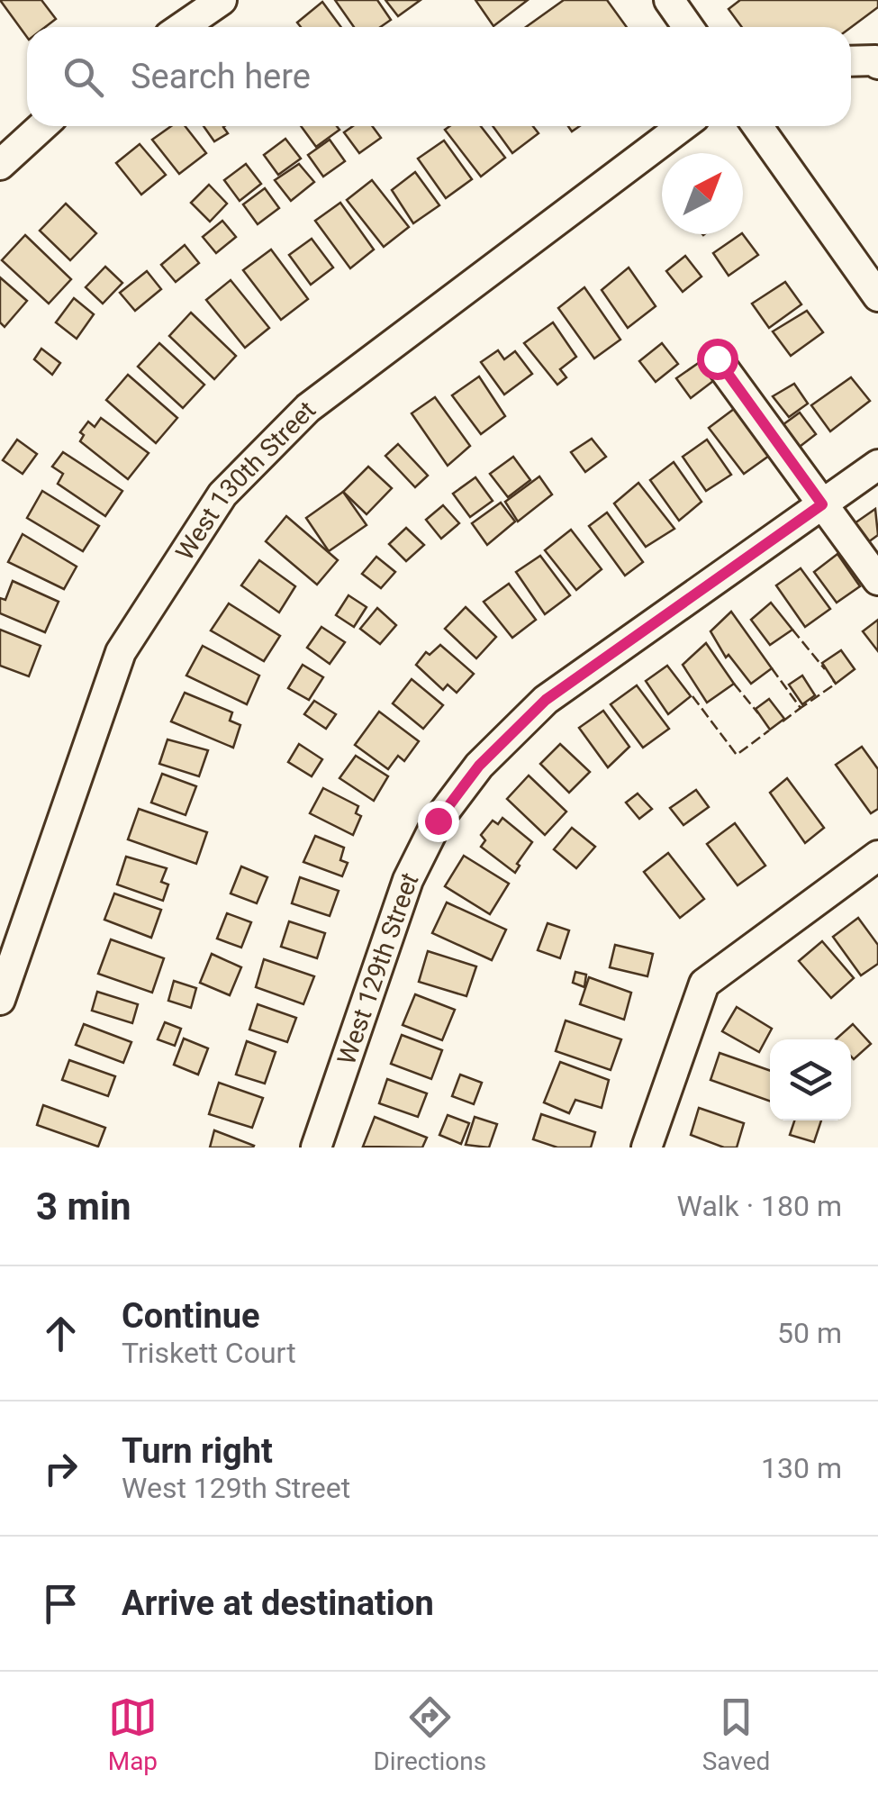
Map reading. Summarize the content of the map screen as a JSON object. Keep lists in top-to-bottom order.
{
  "streets": {
    "street": ["West 130th Street", "West 129th Street"]
  },
  "north": "top right",
  "page": {
    "search": "Search here",
    "heading": ["3 min", "Walk · 180 m"],
    "list": [
      ["Continue", "Triskett Court", "50 m"],
      ["Turn right", "West 129th Street", "130 m"],
      "Arrive at destination"
    ],
    "nav": ["Map", "Directions", "Saved"]
  }
}
